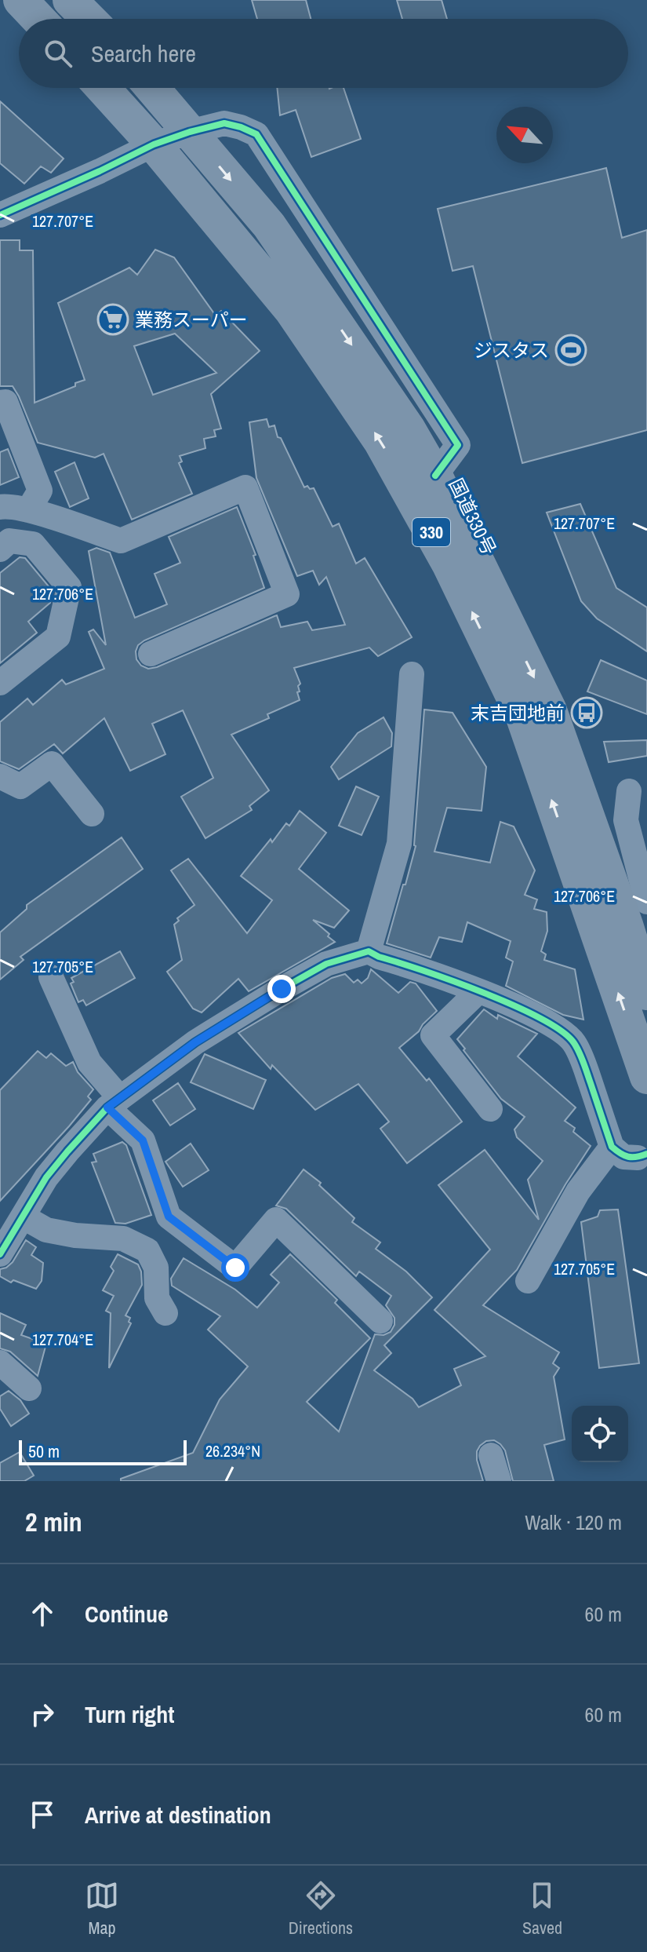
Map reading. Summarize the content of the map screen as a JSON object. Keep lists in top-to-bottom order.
{
  "streets": {
    "highway": ["国道330号", "330"]
  },
  "places": {
    "supermarket": ["業務スーパー"],
    "sports": ["ジスタス"],
    "bus stop": ["末吉団地前"]
  },
  "scale_bar": "50 m",
  "north": "top left",
  "page": {
    "search": "Search here",
    "scale": "50 m",
    "heading": ["2 min", "Walk · 120 m"],
    "list": [
      ["Continue", "60 m"],
      ["Turn right", "60 m"],
      "Arrive at destination"
    ],
    "nav": ["Map", "Directions", "Saved"]
  },
  "coordinates": [
    "127.707°E",
    "127.706°E",
    "127.705°E",
    "127.704°E",
    "26.234°N"
  ]
}
